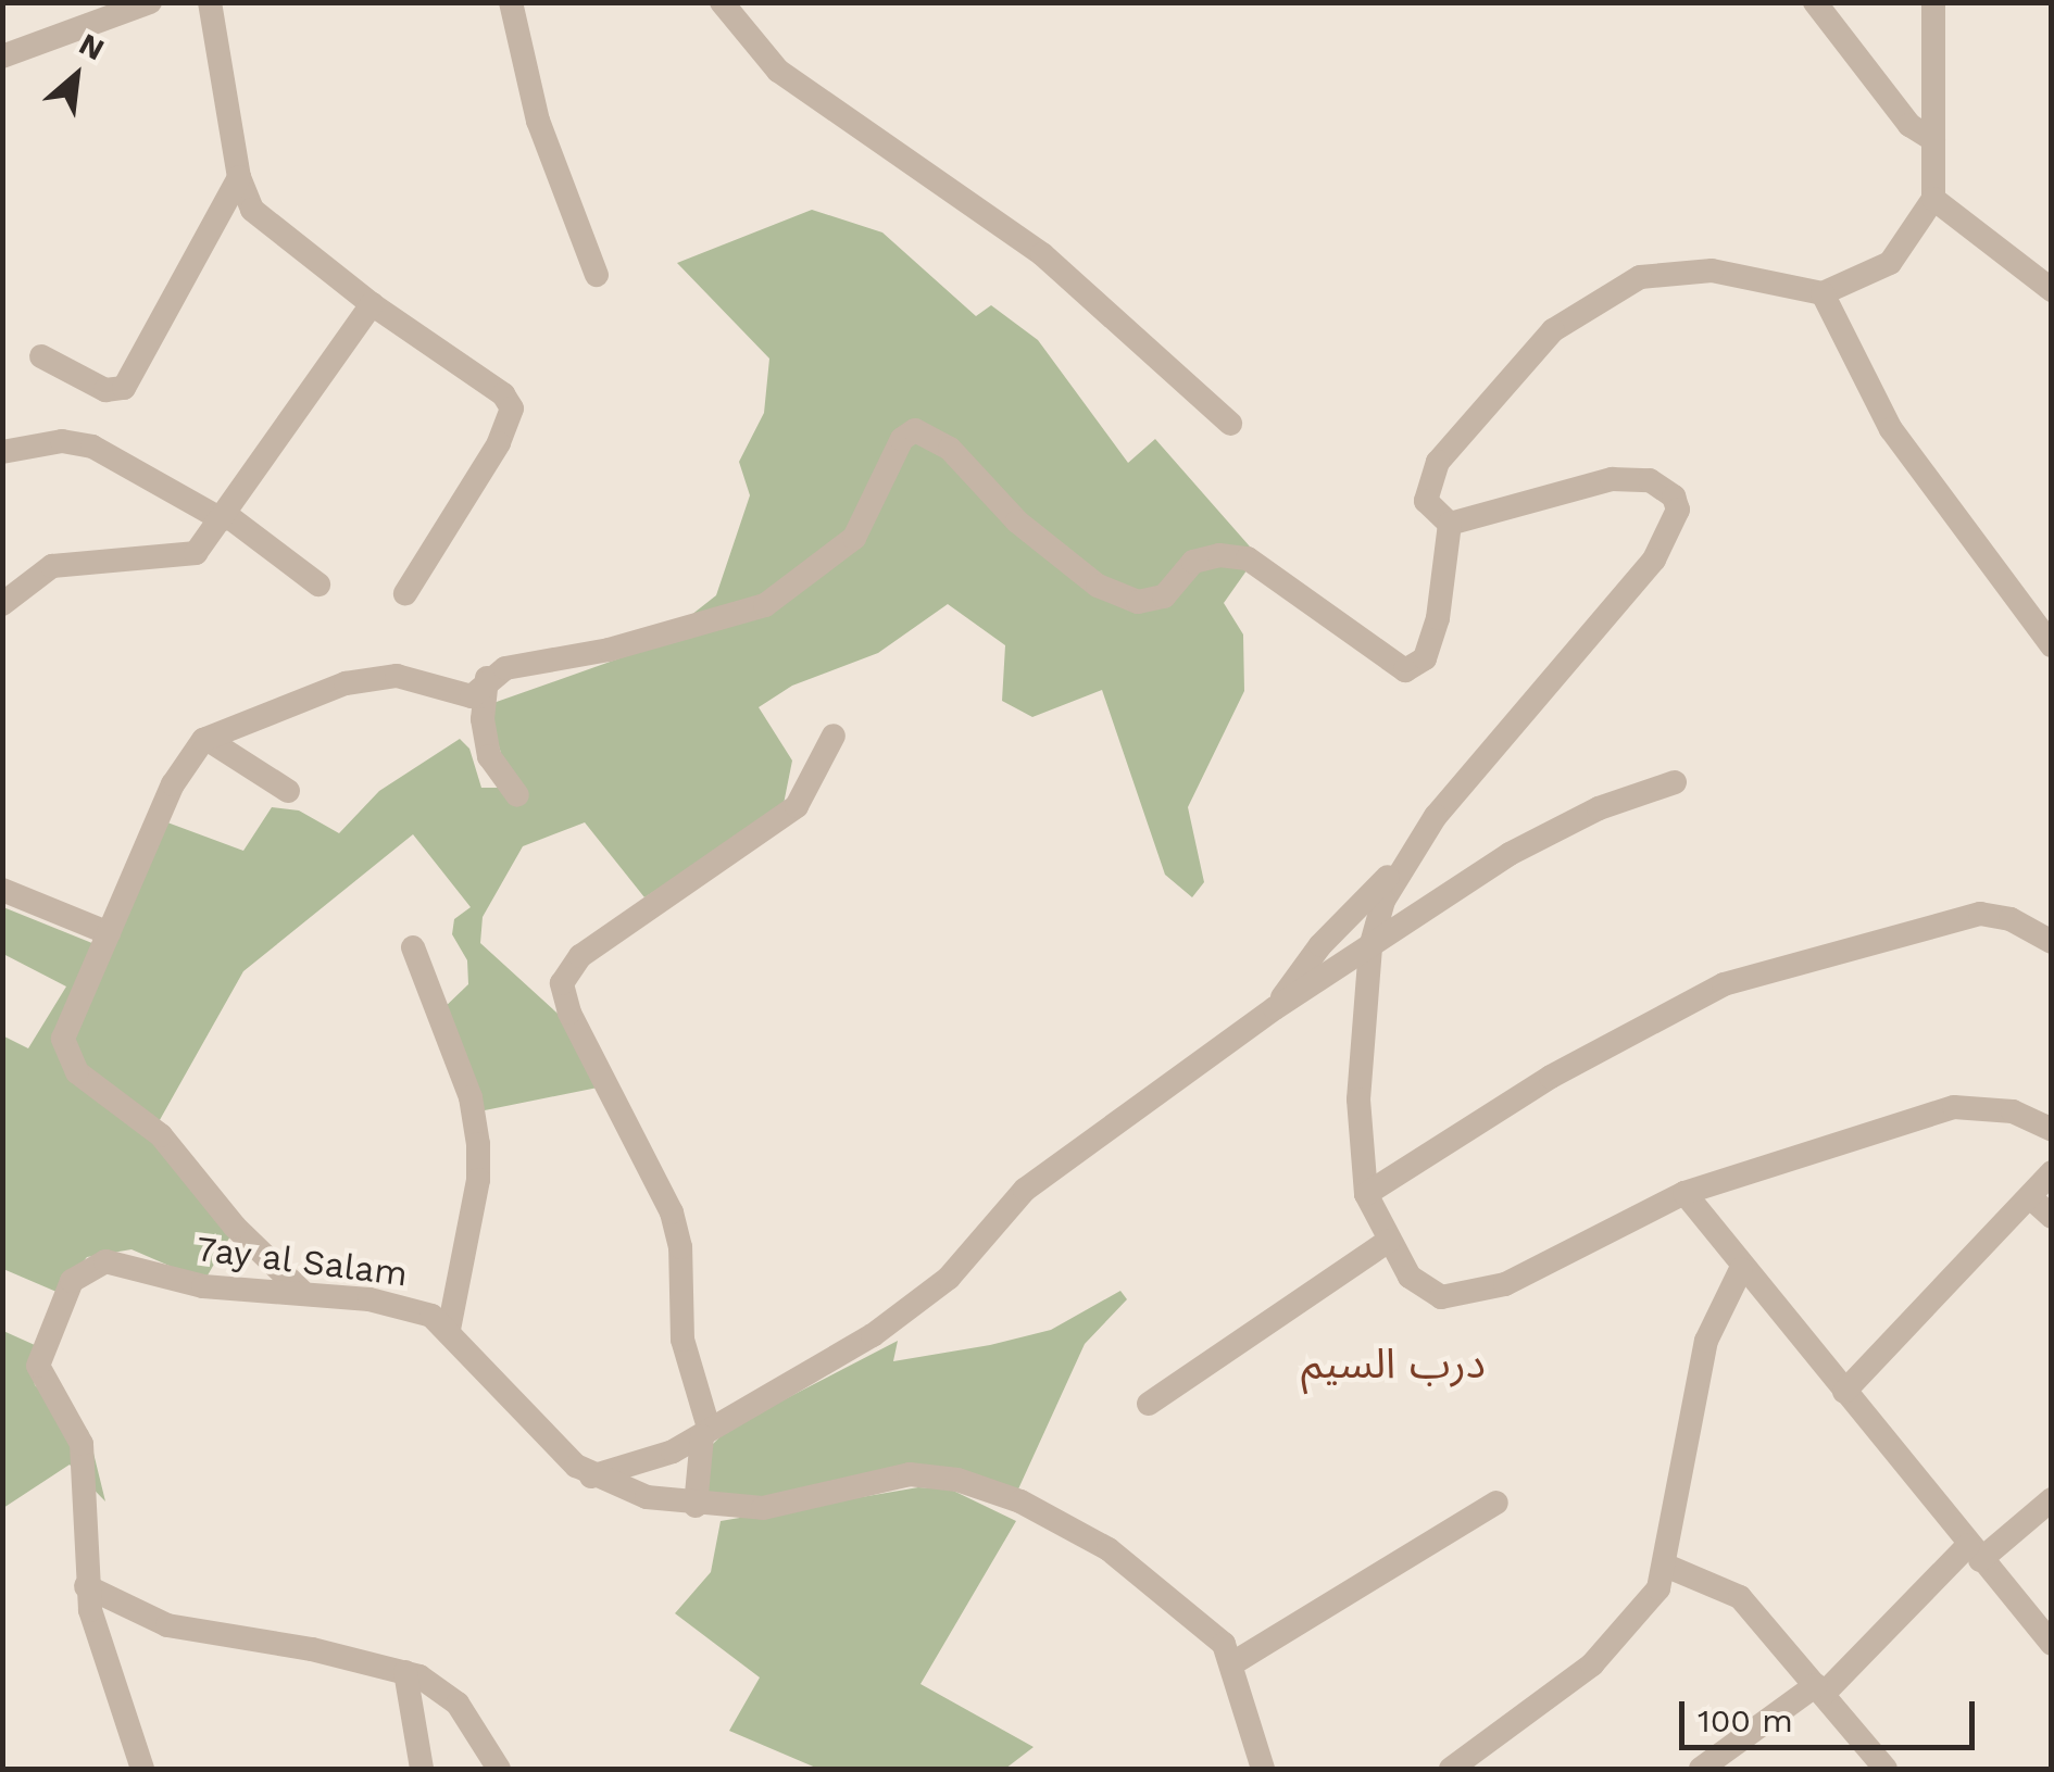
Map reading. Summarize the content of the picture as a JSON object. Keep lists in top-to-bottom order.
{
  "streets": {
    "street": ["7ay al Salam"]
  },
  "districts": ["درب السيم"],
  "scale_bar": "100 m",
  "north": "top right"
}
